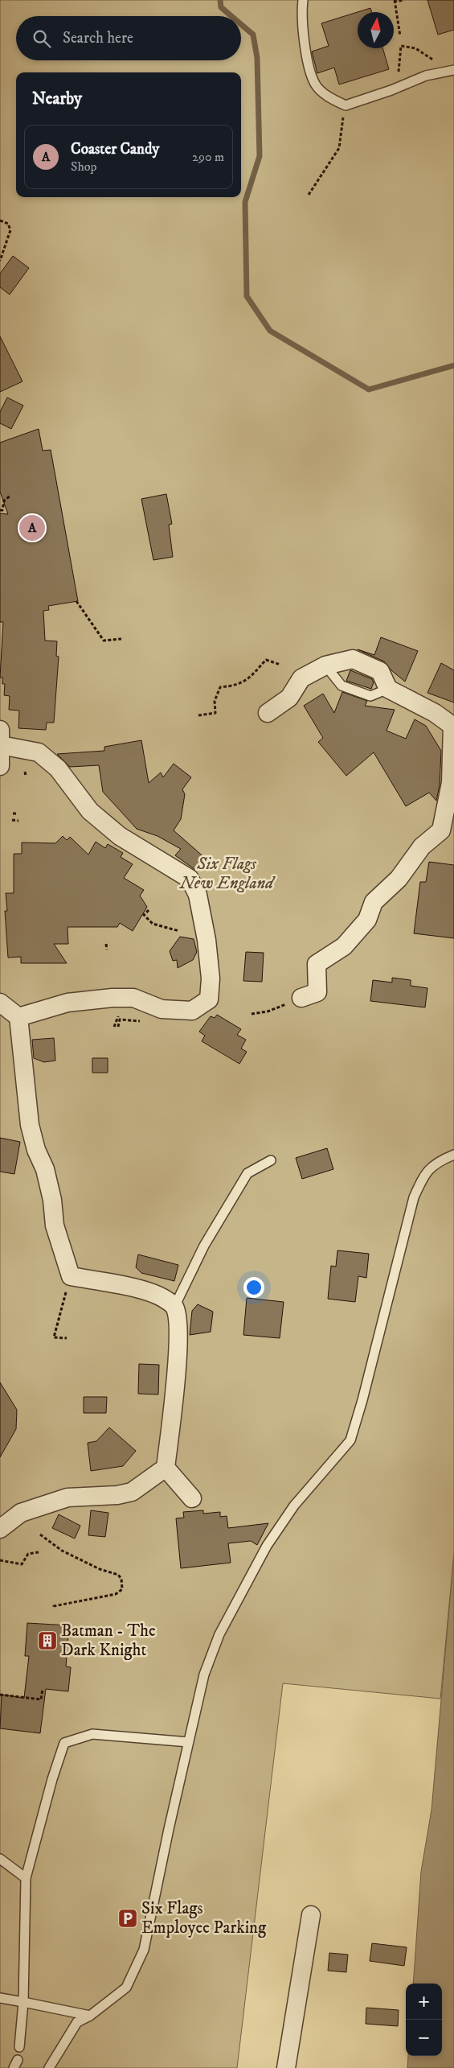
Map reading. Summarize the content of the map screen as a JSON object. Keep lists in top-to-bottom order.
{
  "parks": ["Six Flags New England"],
  "places": {
    "building": ["Batman - The Dark Knight"],
    "parking": ["Six Flags Employee Parking"]
  },
  "north": "top",
  "page": {
    "search": "Search here",
    "heading": "Nearby",
    "list": [
      {
        "mark": "A",
        "name": "Coaster Candy",
        "note": "Shop",
        "value": "290 m"
      }
    ],
    "pins": "A",
    "map_buttons": ["+", "−"]
  }
}
